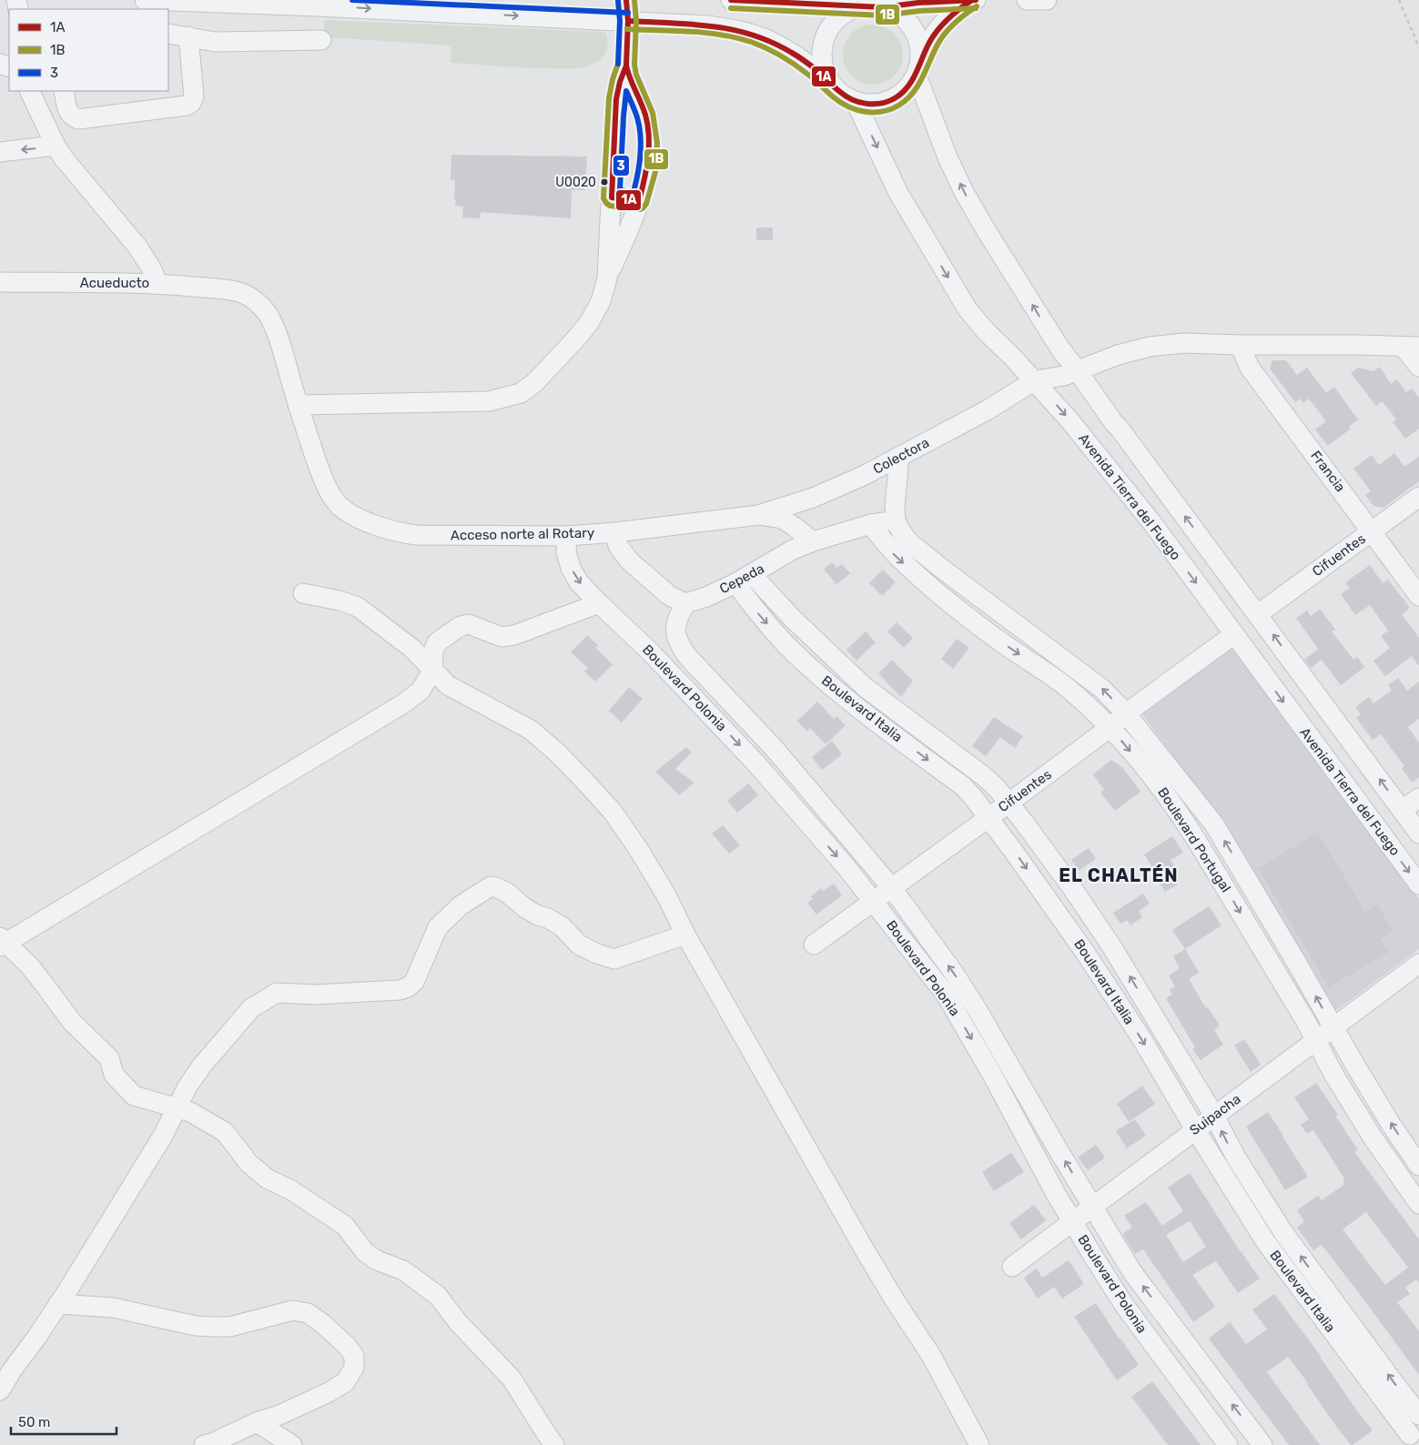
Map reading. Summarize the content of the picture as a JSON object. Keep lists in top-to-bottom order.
{
  "streets": {
    "street": [
      "Acueducto",
      "Colectora",
      "Francia",
      "Avenida Tierra del Fuego",
      "Acceso norte al Rotary",
      "Cifuentes",
      "Cepeda",
      "Boulevard Polonia",
      "Boulevard Italia",
      "Boulevard Portugal",
      "Suipacha"
    ]
  },
  "crossings": [
    ["Acueducto", "Acceso norte al Rotary"],
    ["Colectora", "Avenida Tierra del Fuego"],
    ["Colectora", "Acceso norte al Rotary"],
    ["Francia", "Cifuentes"],
    ["Avenida Tierra del Fuego", "Cifuentes"],
    ["Acceso norte al Rotary", "Cepeda"],
    ["Acceso norte al Rotary", "Boulevard Polonia"],
    ["Cifuentes", "Boulevard Polonia"],
    ["Cifuentes", "Boulevard Italia"],
    ["Cifuentes", "Boulevard Portugal"],
    ["Cepeda", "Boulevard Polonia"],
    ["Cepeda", "Boulevard Italia"],
    ["Cepeda", "Boulevard Portugal"],
    ["Boulevard Polonia", "Suipacha"],
    ["Boulevard Italia", "Suipacha"],
    ["Boulevard Portugal", "Suipacha"]
  ],
  "districts": ["EL CHALTÉN"],
  "places": ["U0020"],
  "lines": ["transit line 1A", "transit line 1B", "transit line 3"],
  "legend": ["1A", "1B", "3"],
  "scale_bar": "50 m"
}
